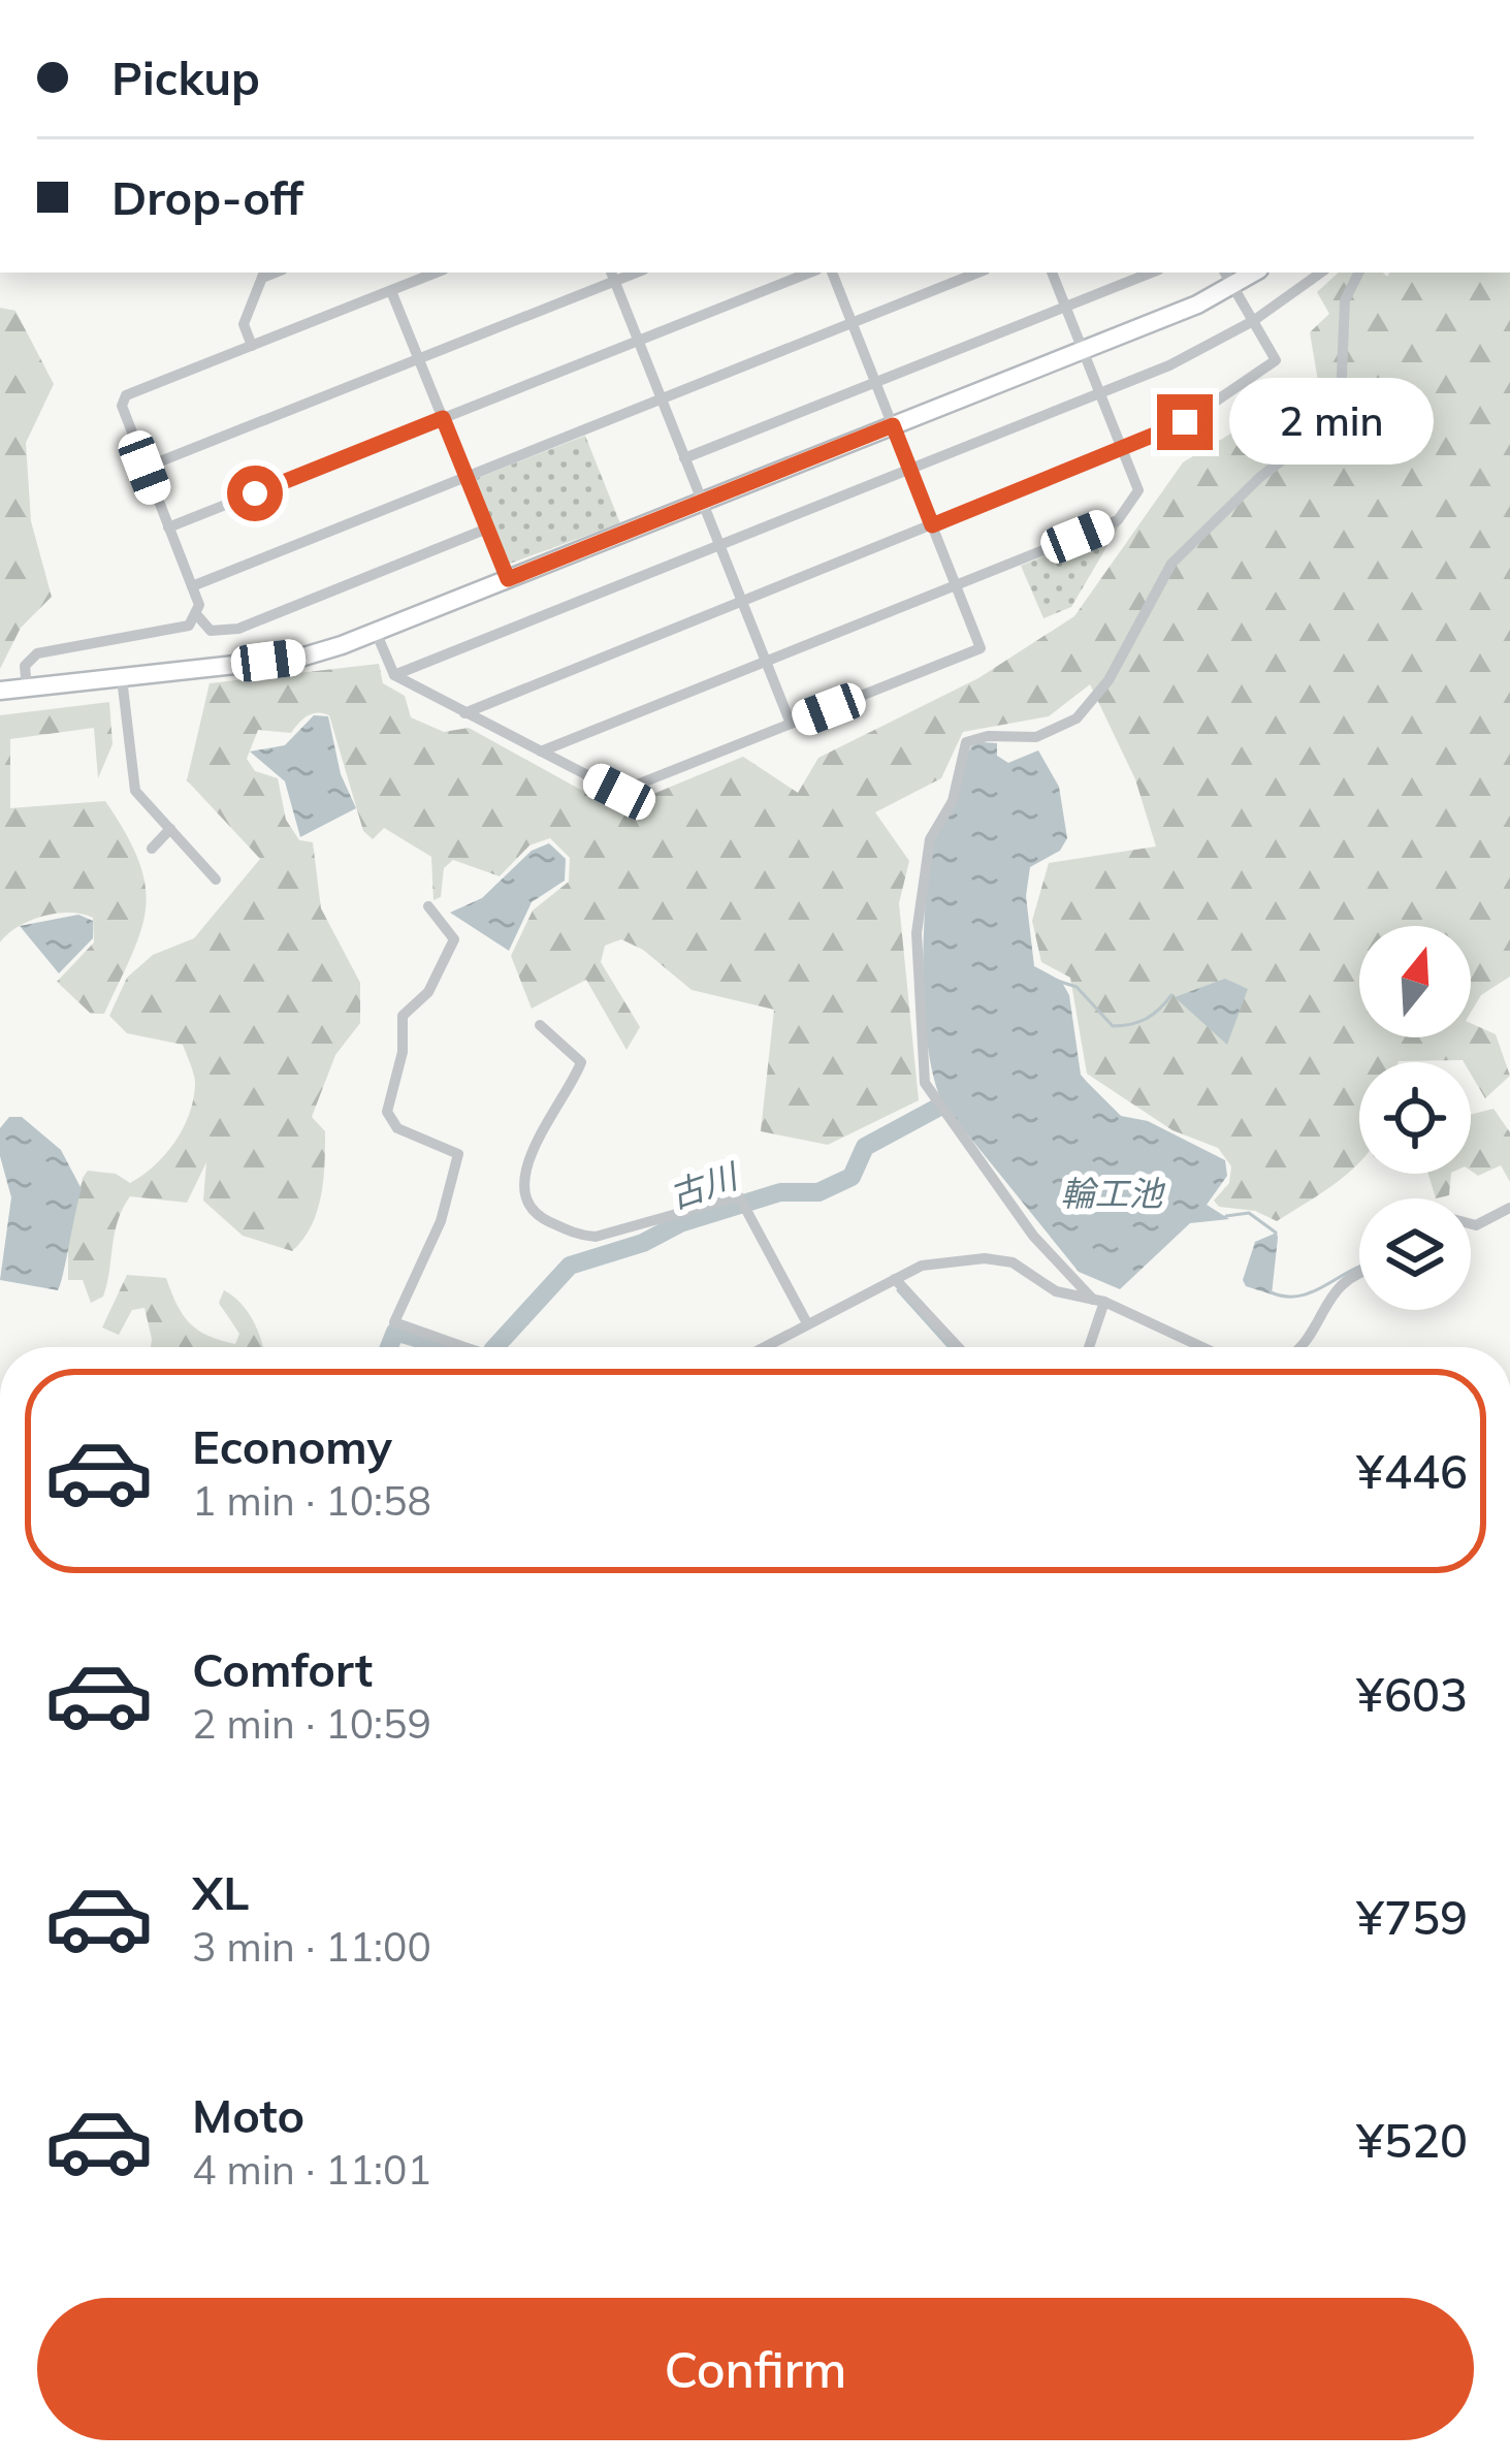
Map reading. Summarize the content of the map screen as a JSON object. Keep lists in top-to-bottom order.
{
  "water": ["古川", "輪工池"],
  "north": "top",
  "page": {
    "banner": ["Pickup", "Drop-off"],
    "bubble": "2 min",
    "list": [
      {
        "name": "Economy",
        "note": "1 min · 10:58",
        "value": "¥446"
      },
      {
        "name": "Comfort",
        "note": "2 min · 10:59",
        "value": "¥603"
      },
      {
        "name": "XL",
        "note": "3 min · 11:00",
        "value": "¥759"
      },
      {
        "name": "Moto",
        "note": "4 min · 11:01",
        "value": "¥520"
      }
    ],
    "buttons": "Confirm"
  }
}
